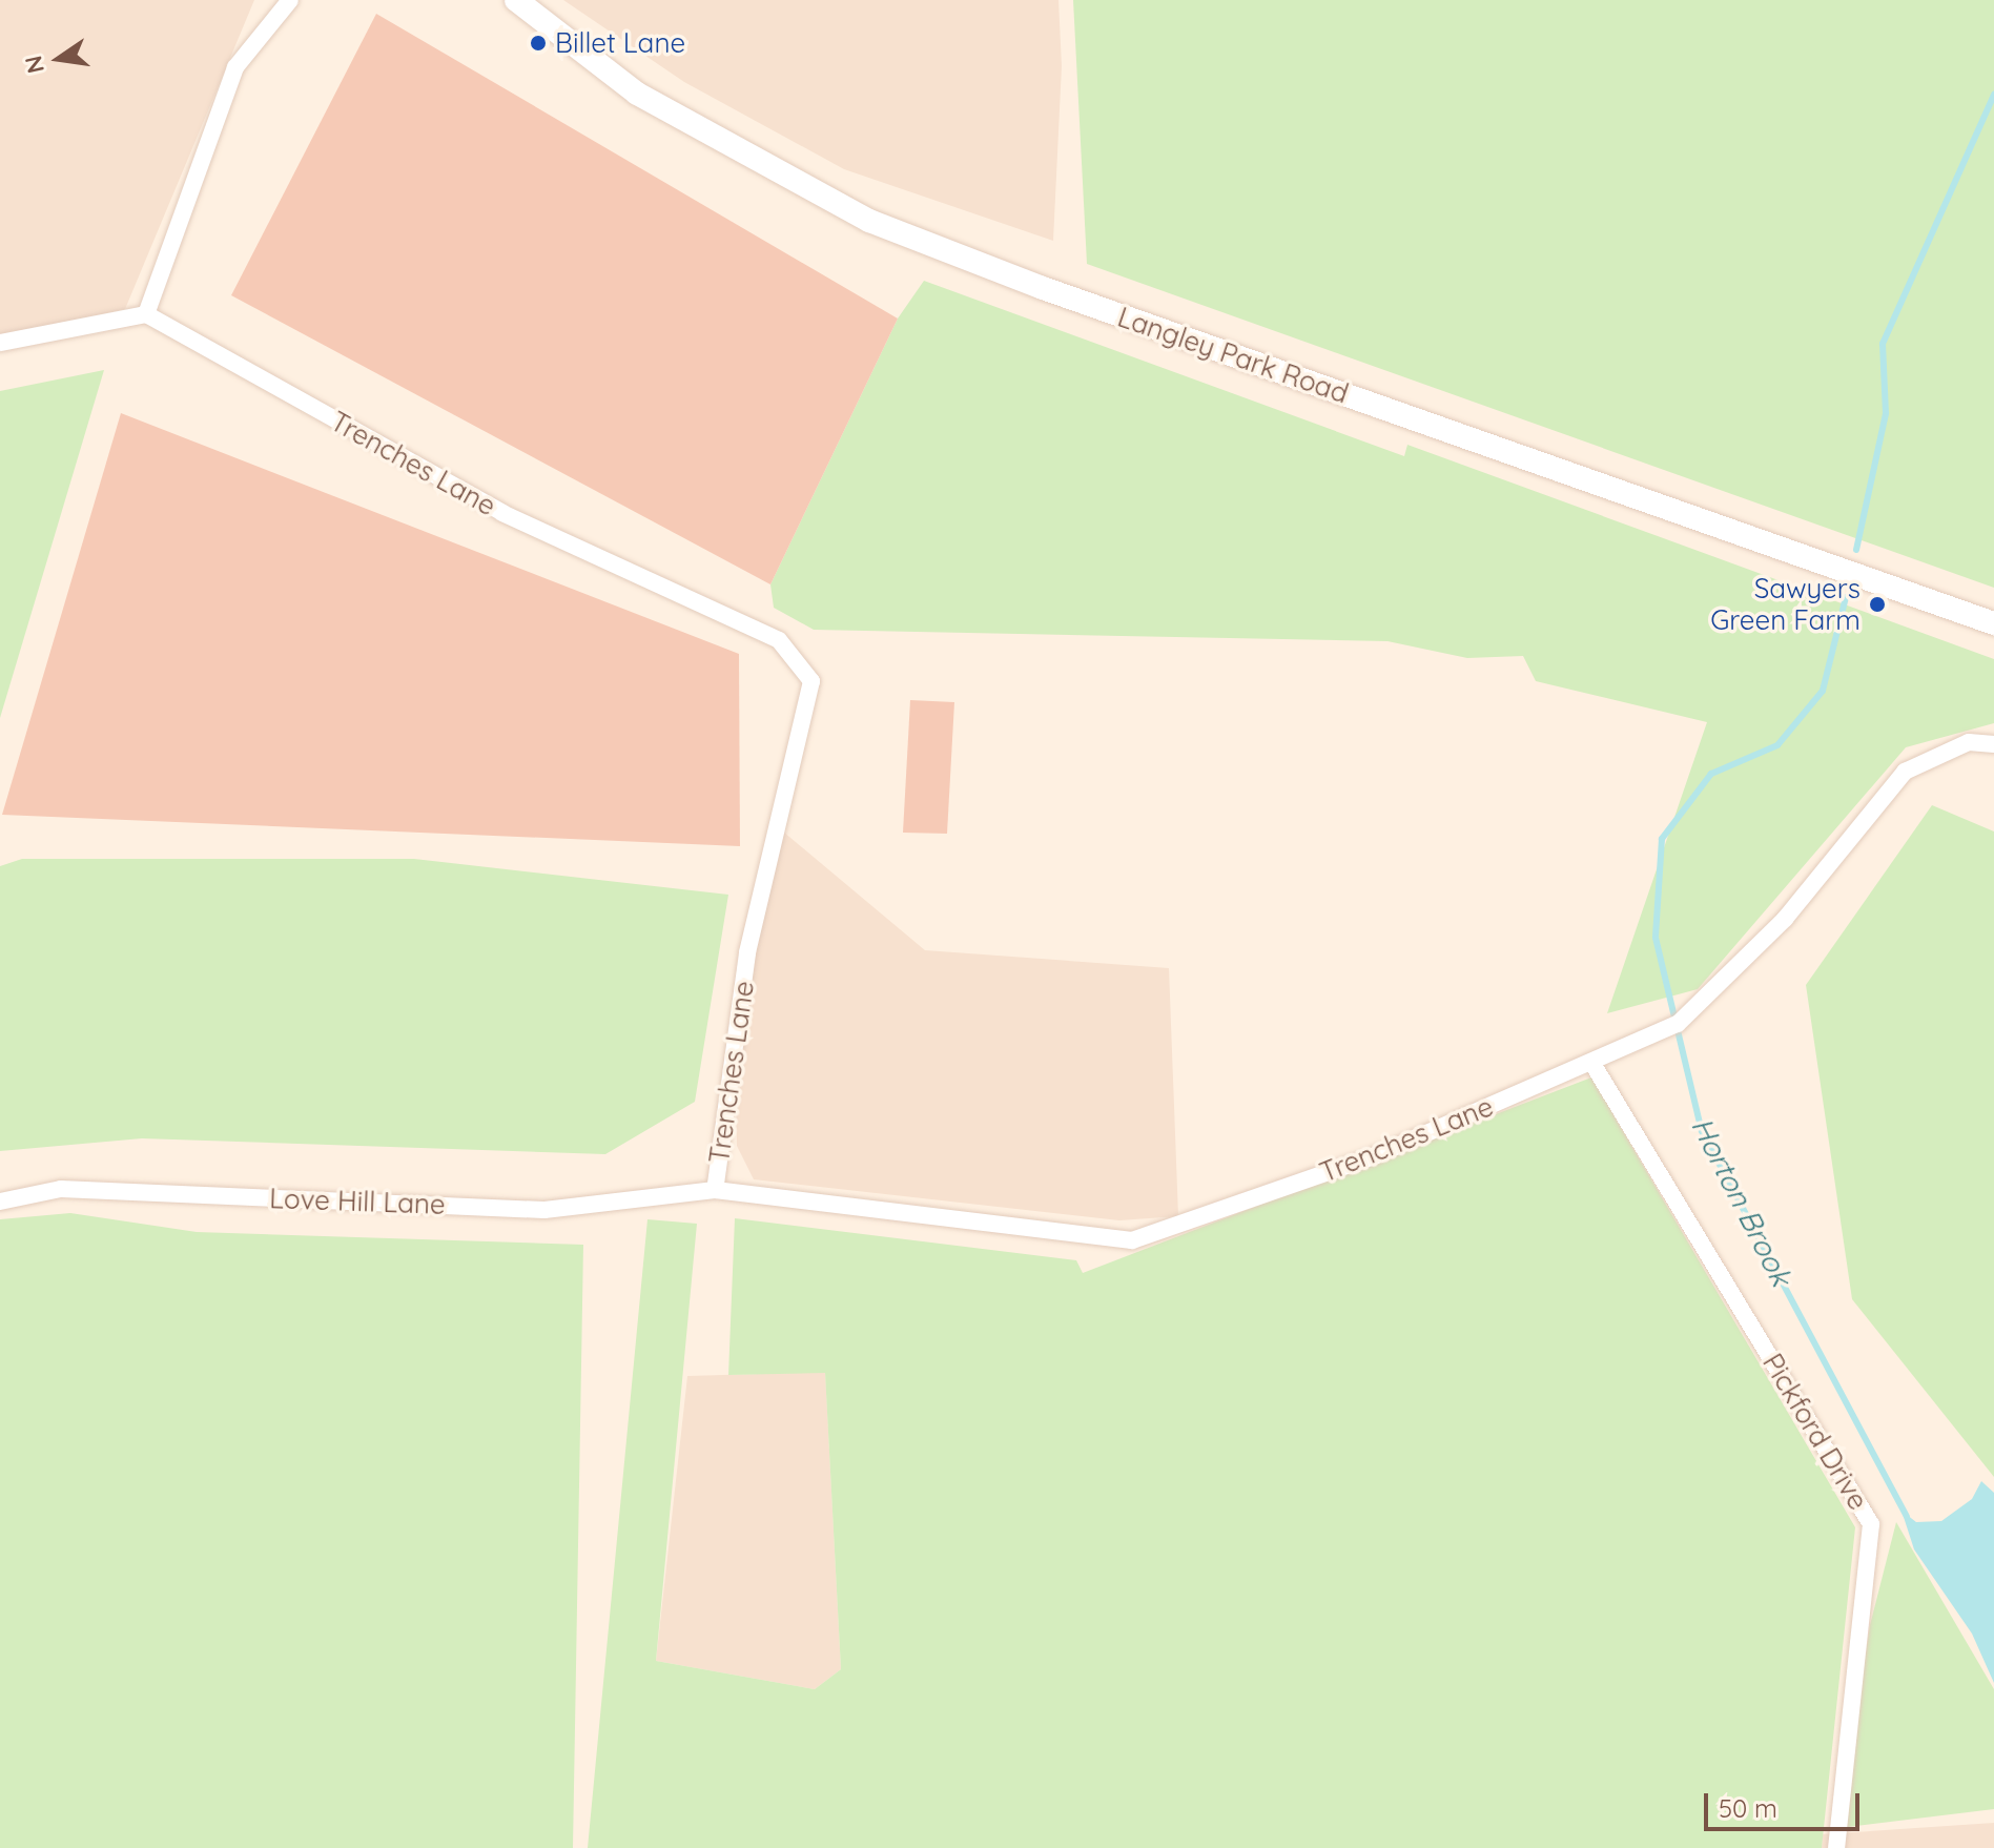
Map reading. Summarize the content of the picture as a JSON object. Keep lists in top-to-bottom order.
{
  "streets": {
    "main road": ["Langley Park Road"],
    "street": ["Trenches Lane", "Love Hill Lane", "Pickford Drive"]
  },
  "crossings": [
    ["Trenches Lane", "Love Hill Lane"],
    ["Trenches Lane", "Pickford Drive"]
  ],
  "water": ["Horton Brook"],
  "places": ["Billet Lane", "Sawyers Green Farm"],
  "scale_bar": "50 m",
  "north": "left"
}
